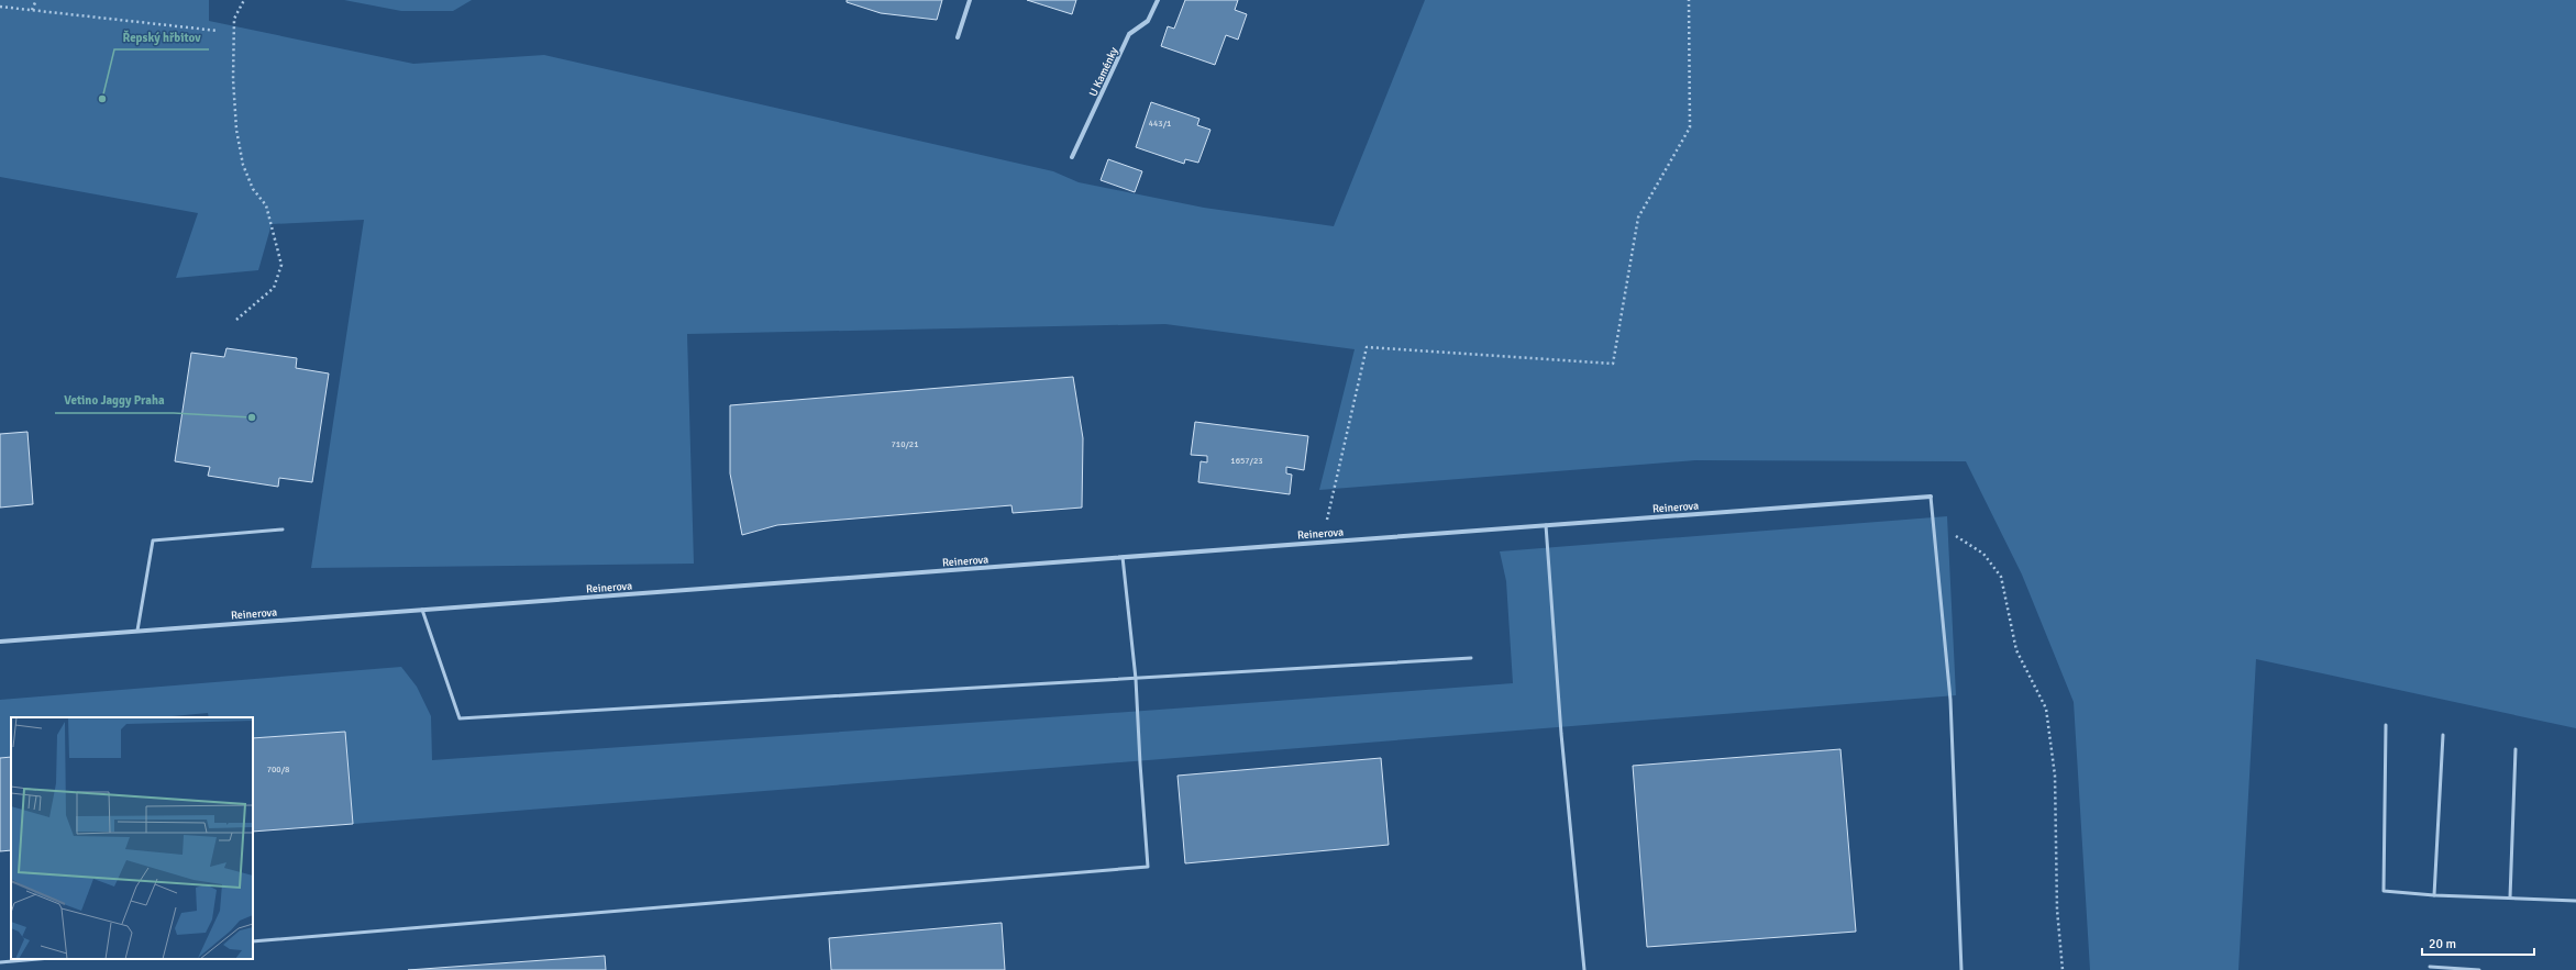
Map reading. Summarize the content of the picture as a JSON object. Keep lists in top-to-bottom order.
{
  "streets": {
    "street": ["U Kaménky", "Reinerova"]
  },
  "places": ["Řepský hřbitov", "Vetino Jaggy Praha"],
  "house_numbers": [
    "443/1",
    "710/21",
    "1657/23",
    "700/8"
  ],
  "scale_bar": "20 m"
}
